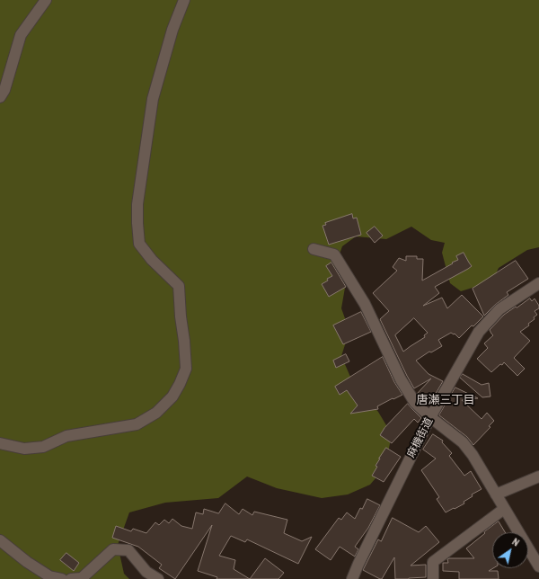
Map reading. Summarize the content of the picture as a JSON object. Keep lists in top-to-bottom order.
{
  "streets": {
    "street": ["麻機街道"]
  },
  "districts": ["唐瀬三丁目"],
  "north": "top right"
}
